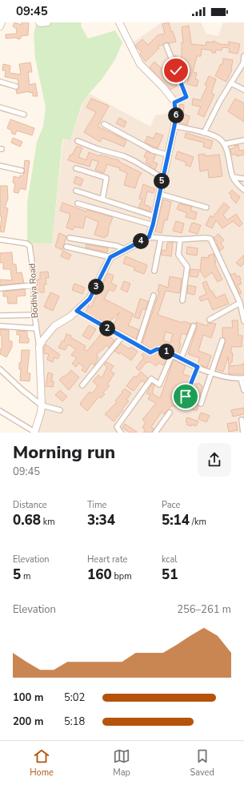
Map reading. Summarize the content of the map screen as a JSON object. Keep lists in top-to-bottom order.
{
  "streets": {
    "street": ["Bodhiya Road"]
  },
  "page": {
    "status": "09:45",
    "pins": [
      "6",
      "5",
      "4",
      "3",
      "2",
      "1"
    ],
    "heading": ["Morning run", "09:45"],
    "stats": [
      ["Distance", "0.68 km"],
      ["Time", "3:34"],
      ["Pace", "5:14 /km"],
      ["Elevation", "5 m"],
      ["Heart rate", "160 bpm"],
      ["kcal", "51"]
    ],
    "chart": ["Elevation", "256–261 m"],
    "list": [
      {
        "name": "100 m",
        "note": "5:02"
      },
      {
        "name": "200 m",
        "note": "5:18"
      }
    ],
    "tabs": ["Home", "Map", "Saved"]
  }
}
